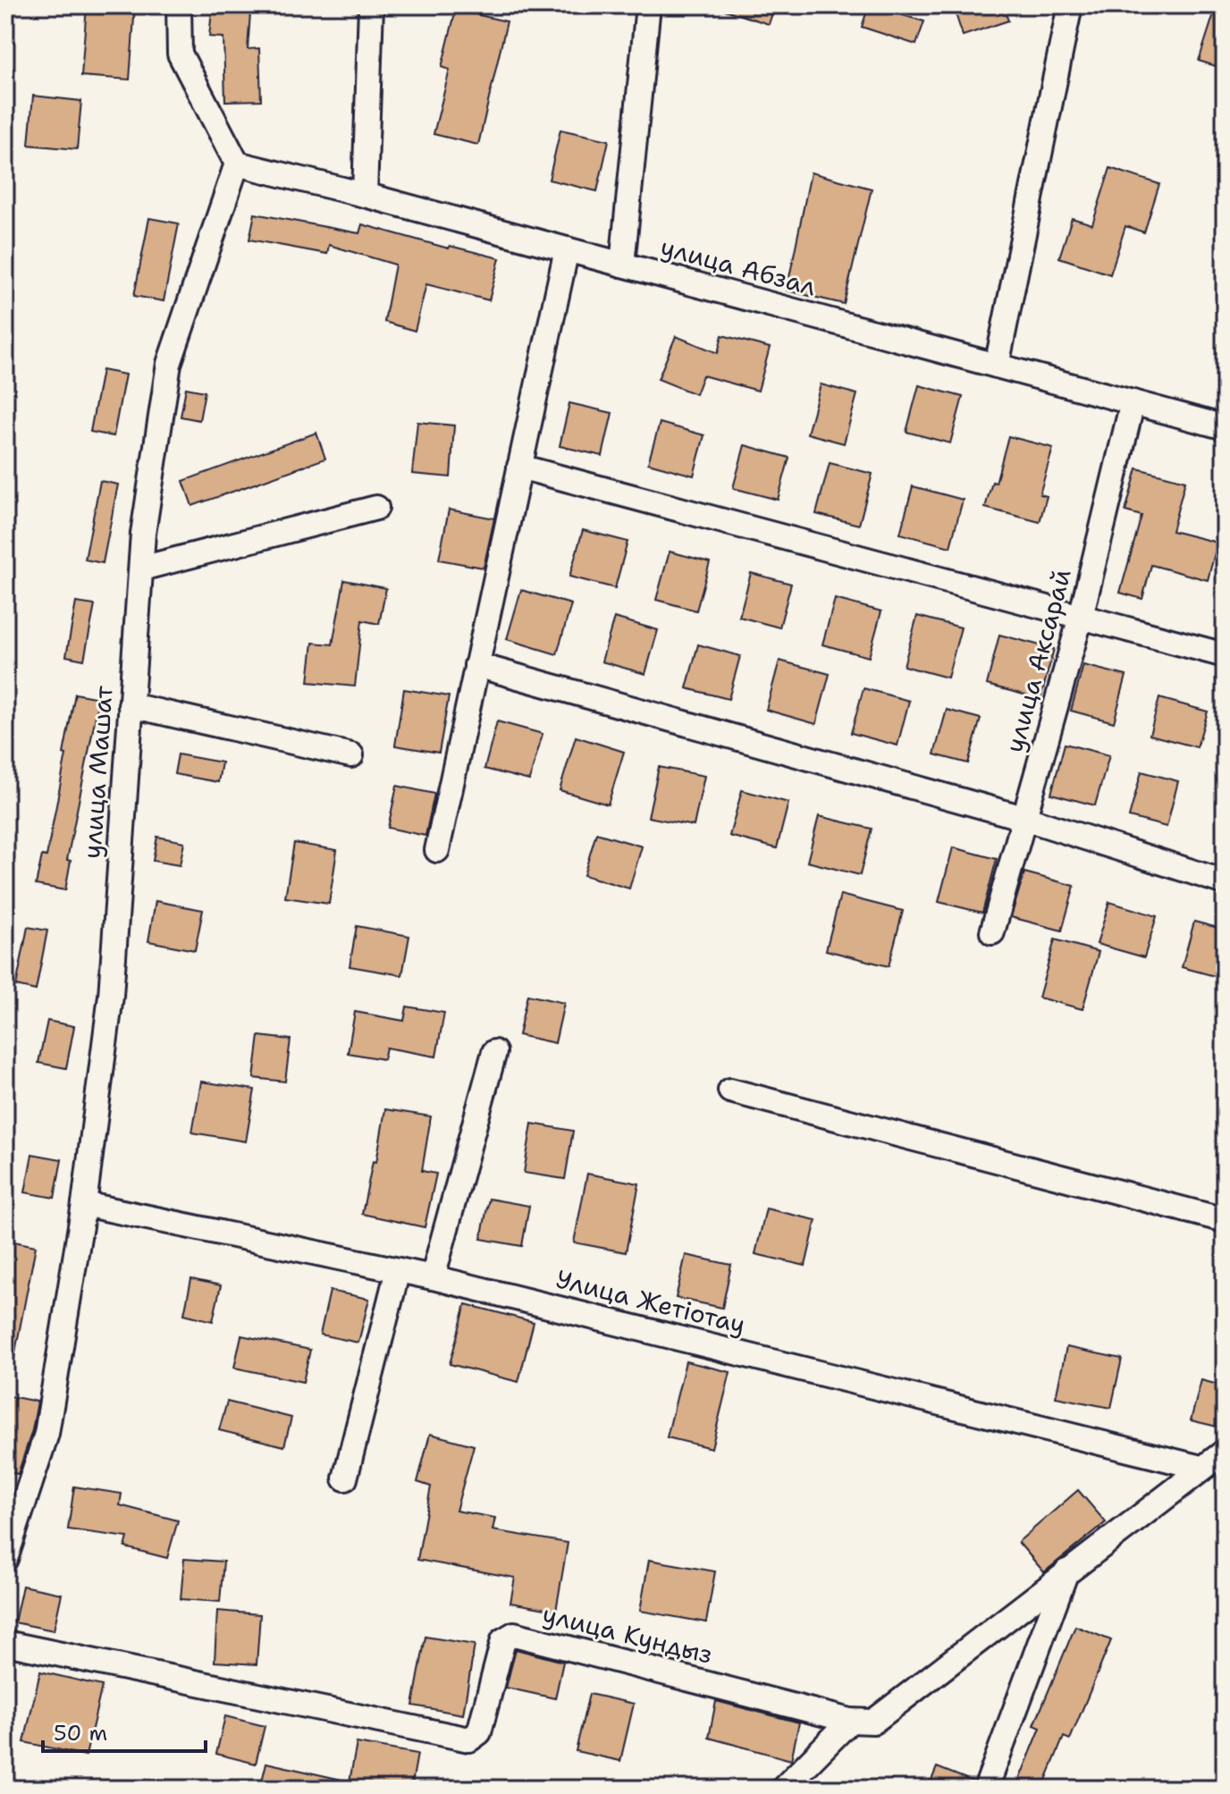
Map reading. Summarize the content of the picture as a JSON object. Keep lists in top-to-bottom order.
{
  "streets": {
    "street": [
      "улица Абзал",
      "улица Аксарай",
      "улица Машат",
      "Улица Жетіотау",
      "улица Кундыз"
    ]
  },
  "crossings": [
    ["улица Абзал", "улица Аксарай"],
    ["улица Абзал", "улица Машат"],
    ["улица Машат", "Улица Жетіотау"],
    ["Улица Жетіотау", "улица Кундыз"]
  ],
  "scale_bar": "50 m"
}
